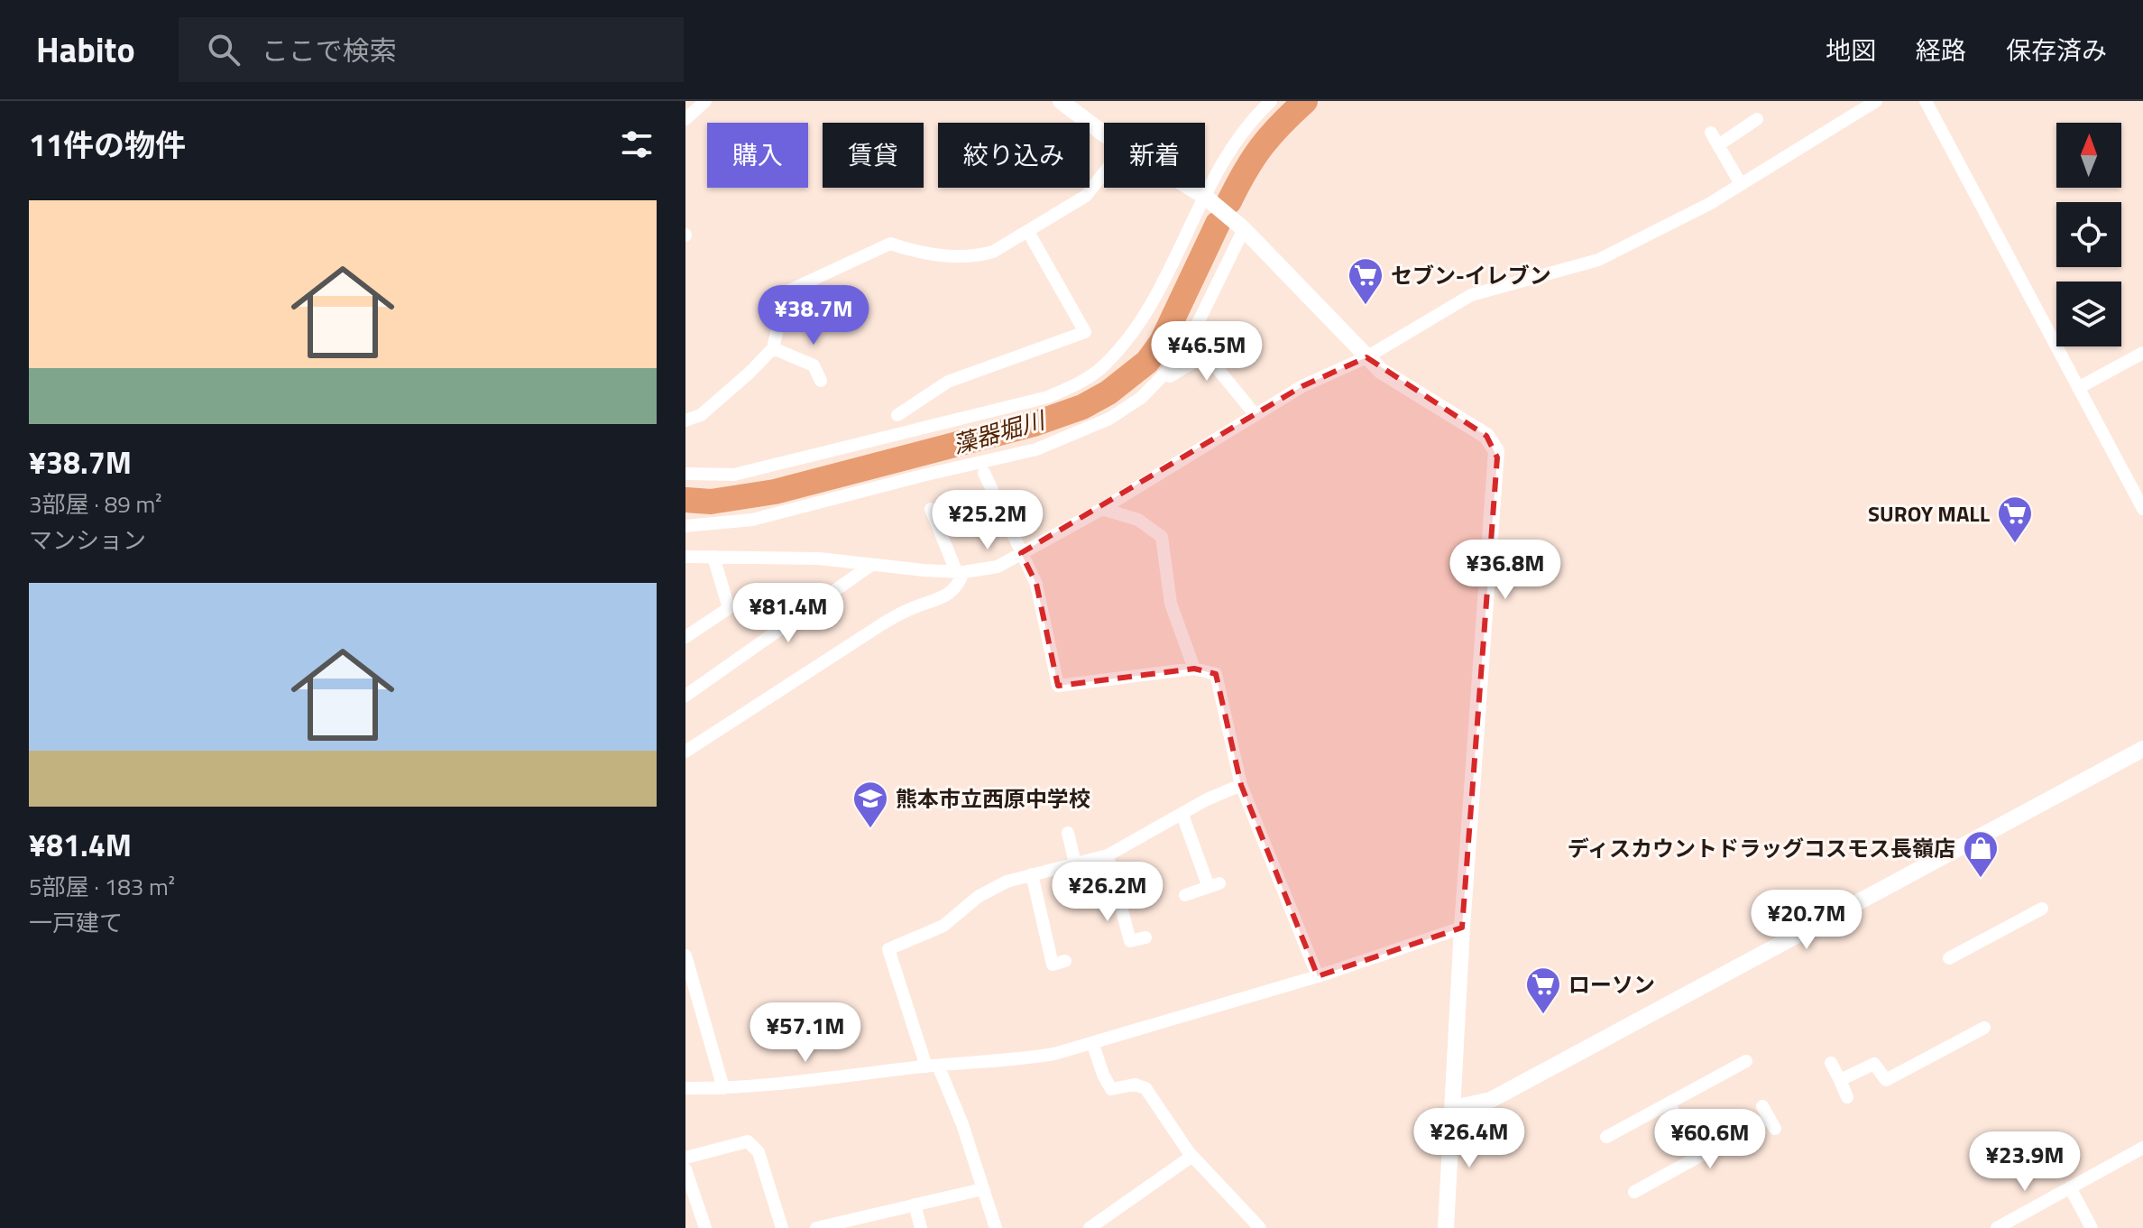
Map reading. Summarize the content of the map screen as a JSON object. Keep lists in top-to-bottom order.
{
  "water": ["藻器堀川"],
  "places": {
    "supermarket": ["セブン-イレブン", "SUROY MALL", "ローソン"],
    "school or university": ["熊本市立西原中学校"],
    "shop": ["ディスカウントドラッグコスモス長嶺店"]
  },
  "north": "top",
  "page": {
    "header": "Habito",
    "search": "ここで検索",
    "nav": ["地図", "経路", "保存済み"],
    "heading": "11件の物件",
    "chip": [
      "購入",
      "賃貸",
      "絞り込み",
      "新着"
    ],
    "list": [
      {
        "name": "¥38.7M",
        "note": "3部屋 · 89 m² · マンション"
      },
      {
        "name": "¥81.4M",
        "note": "5部屋 · 183 m² · 一戸建て"
      }
    ],
    "price": [
      "¥38.7M",
      "¥46.5M",
      "¥25.2M",
      "¥36.8M",
      "¥81.4M",
      "¥26.2M",
      "¥20.7M",
      "¥57.1M",
      "¥26.4M",
      "¥60.6M",
      "¥23.9M"
    ]
  }
}
